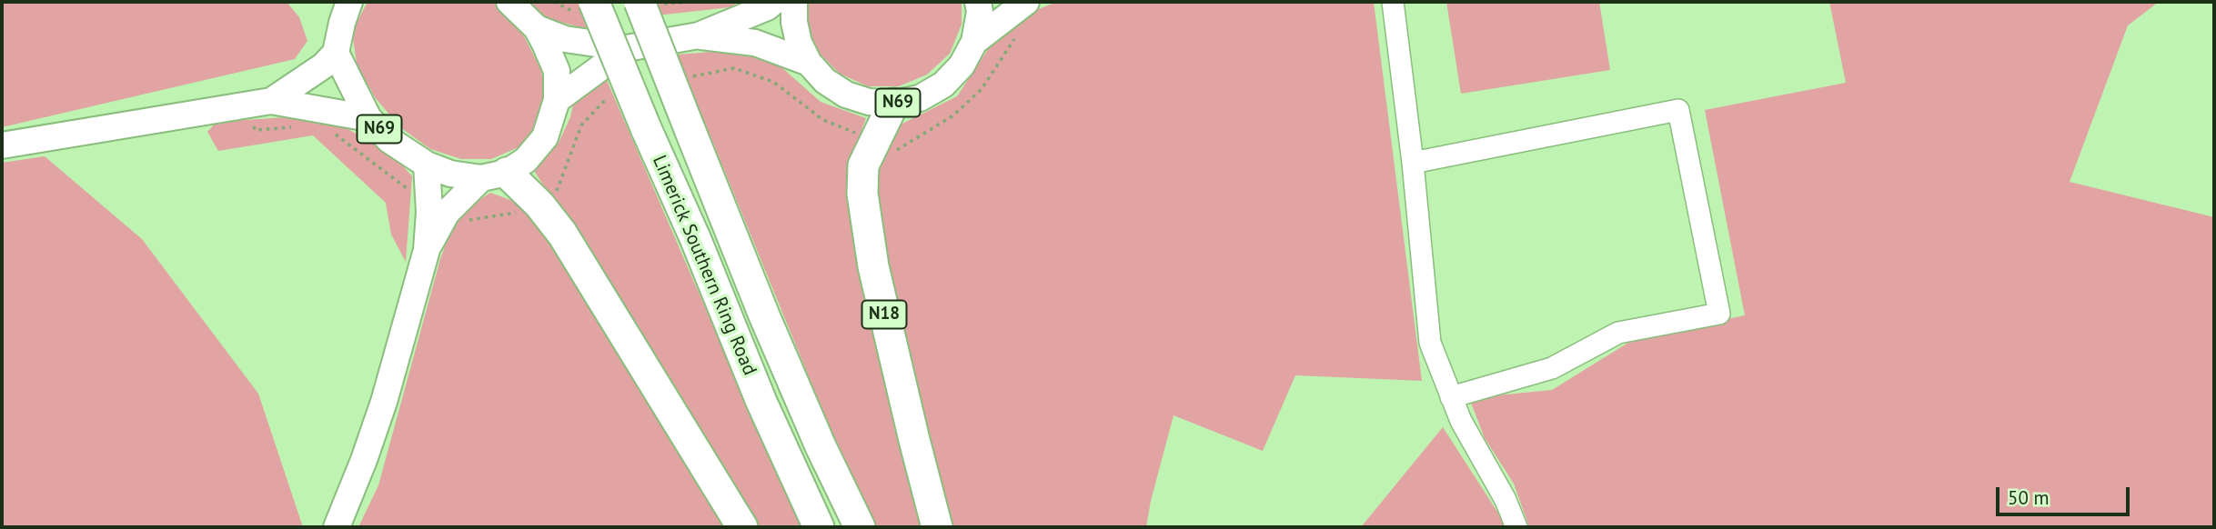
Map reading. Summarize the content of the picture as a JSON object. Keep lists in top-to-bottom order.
{
  "streets": {
    "highway": ["Limerick Southern Ring Road", "N18"],
    "main road": ["N69"]
  },
  "crossings": [
    ["N69", "N18"]
  ],
  "scale_bar": "50 m"
}
